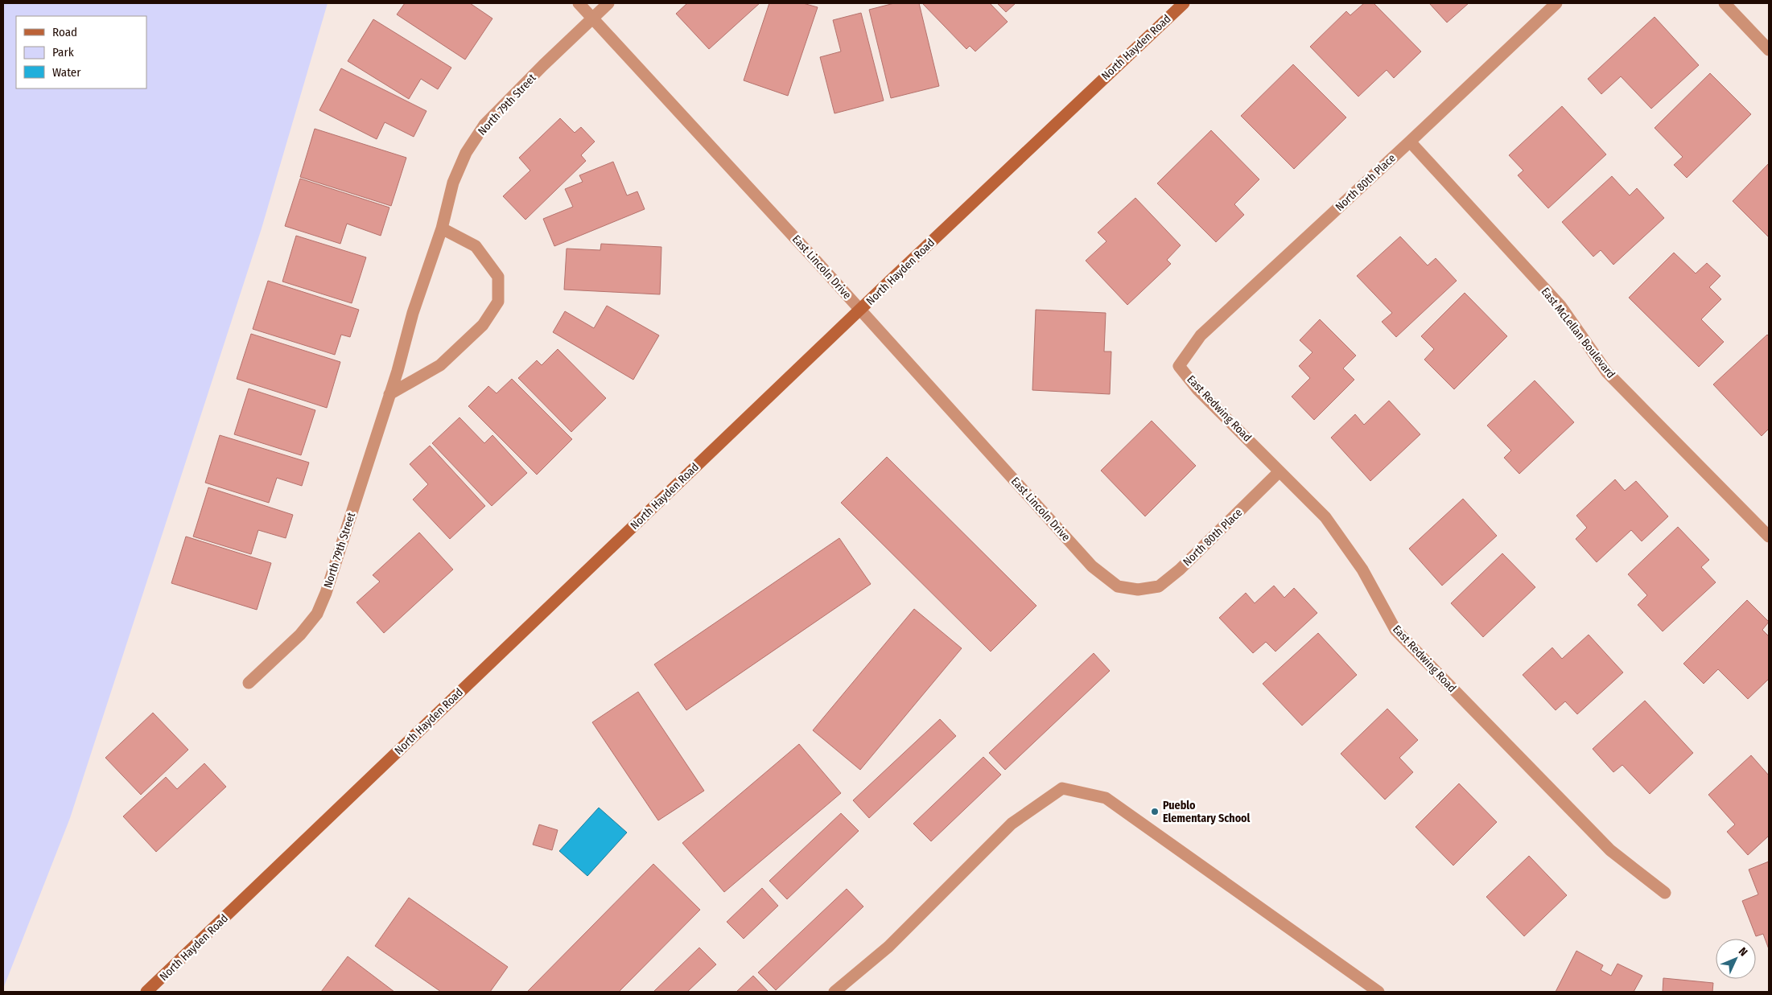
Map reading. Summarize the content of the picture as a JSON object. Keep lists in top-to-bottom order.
{
  "streets": {
    "main road": ["North Hayden Road"],
    "street": [
      "North 79th Street",
      "North 80th Place",
      "East Lincoln Drive",
      "East McLellan Boulevard",
      "East Redwing Road"
    ]
  },
  "crossings": [
    ["North Hayden Road", "East Lincoln Drive"],
    ["North 79th Street", "East Lincoln Drive"],
    ["North 80th Place", "East Lincoln Drive"],
    ["North 80th Place", "East McLellan Boulevard"],
    ["North 80th Place", "East Redwing Road"]
  ],
  "places": ["Pueblo Elementary School"],
  "legend": ["Road", "Park", "Water"],
  "north": "top right"
}
